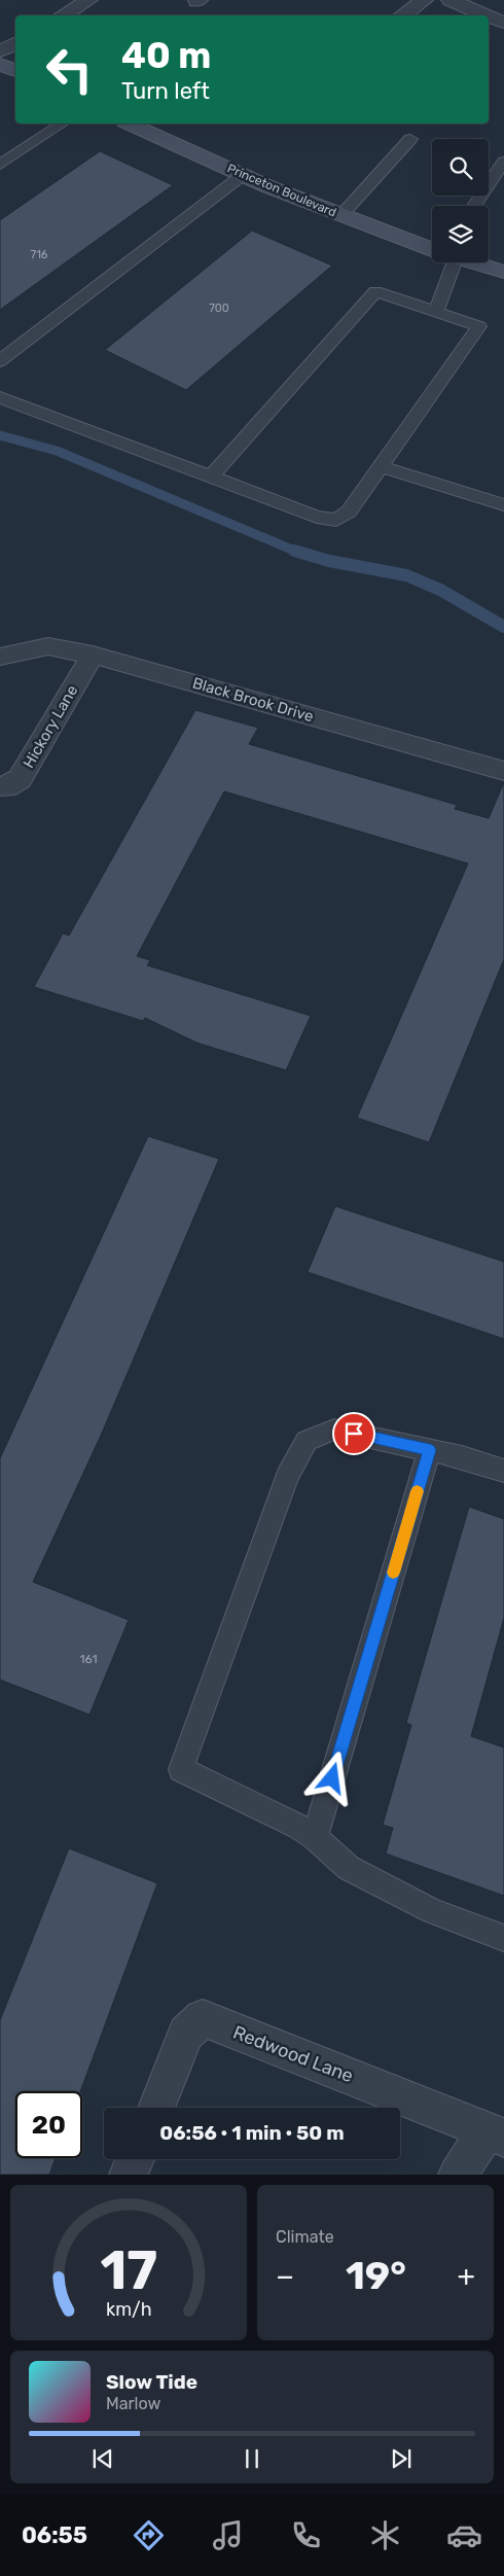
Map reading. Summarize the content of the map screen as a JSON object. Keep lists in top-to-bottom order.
{
  "streets": {
    "main road": ["Princeton Boulevard"],
    "street": ["Black Brook Drive", "Hickory Lane", "Redwood Lane"]
  },
  "crossings": [
    ["Black Brook Drive", "Hickory Lane"]
  ],
  "house_numbers": ["716", "700", "161"],
  "page": {
    "turn": ["40 m", "Turn left"],
    "limit": "20",
    "trip": "06:56 · 1 min · 50 m",
    "tile": "Climate",
    "heat": ["−", "19°", "+"],
    "song": ["Slow Tide", "Marlow"],
    "tabs": "06:55",
    "gauge": ["17", "km/h"]
  }
}
